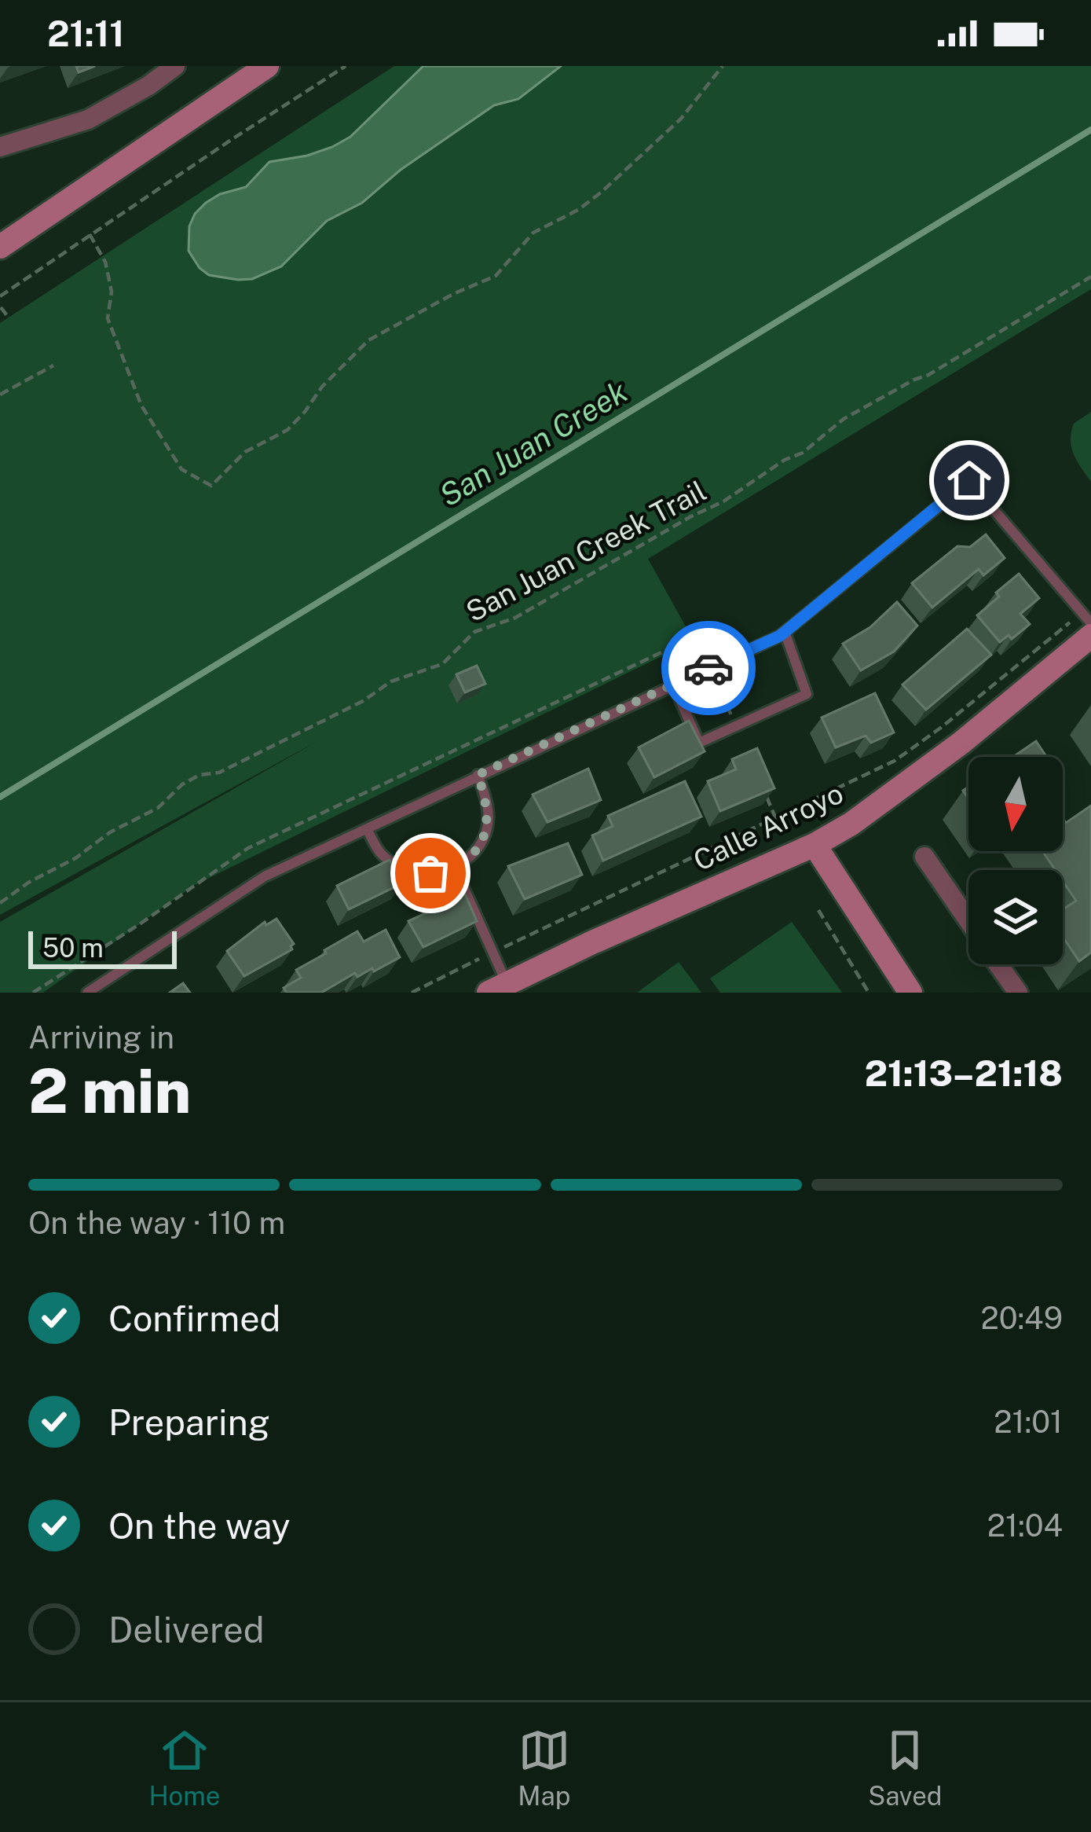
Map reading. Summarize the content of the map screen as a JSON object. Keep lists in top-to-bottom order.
{
  "streets": {
    "main road": ["Calle Arroyo"],
    "path": ["San Juan Creek Trail"]
  },
  "water": ["San Juan Creek"],
  "scale_bar": "50 m",
  "north": "bottom",
  "page": {
    "status": "21:11",
    "scale": "50 m",
    "heading": ["2 min", "Arriving in", "21:13–21:18"],
    "bar": "On the way · 110 m",
    "list": [
      ["Confirmed", "20:49"],
      ["Preparing", "21:01"],
      ["On the way", "21:04"],
      "Delivered"
    ],
    "tabs": ["Home", "Map", "Saved"]
  }
}
